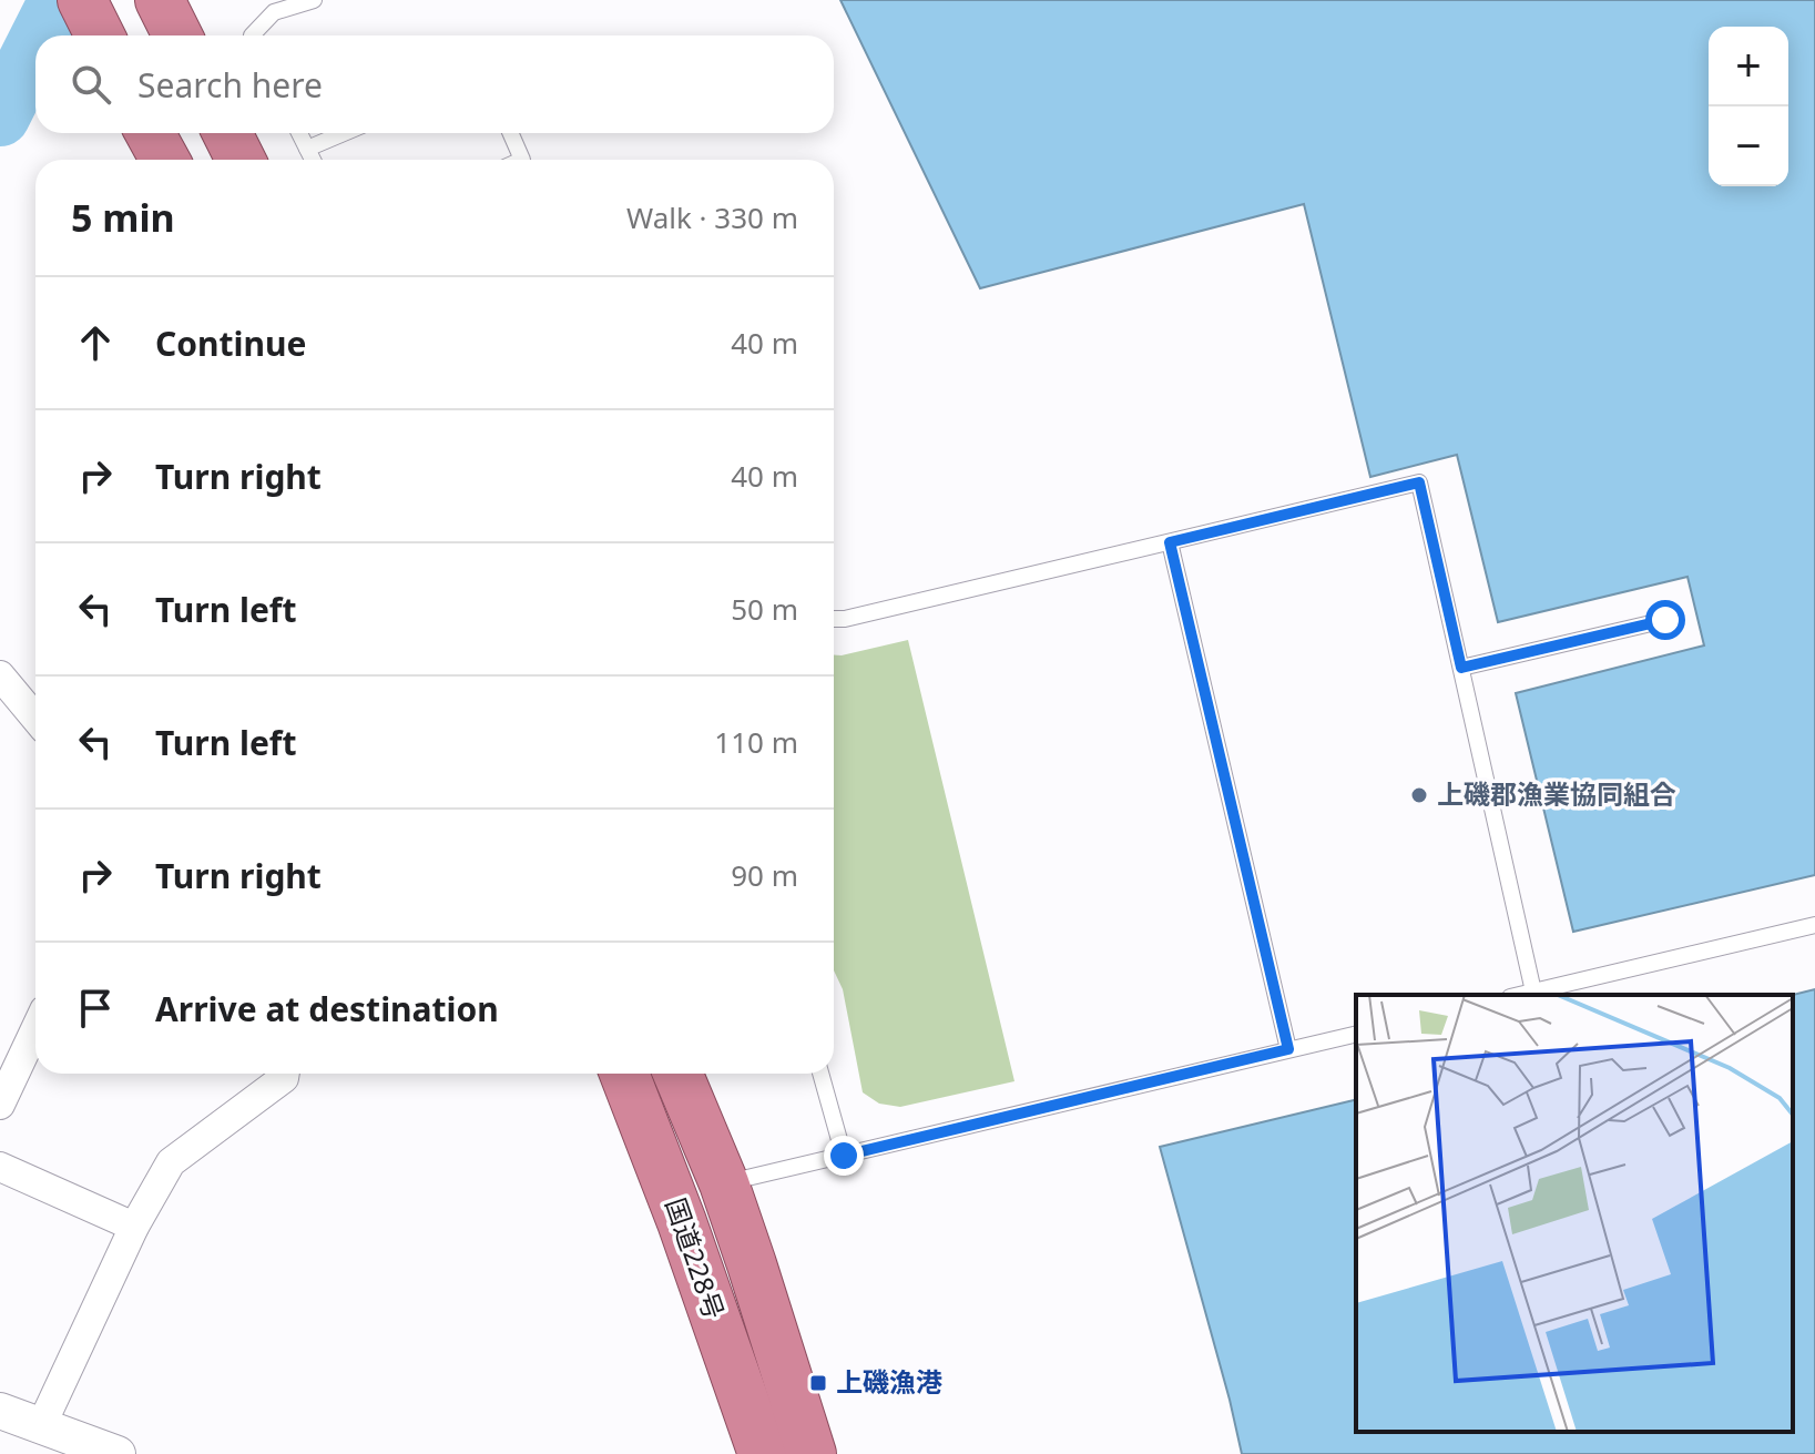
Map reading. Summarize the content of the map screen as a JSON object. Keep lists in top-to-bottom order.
{
  "streets": {
    "highway": ["国道228号"]
  },
  "places": {
    "other": ["上磯郡漁業協同組合"],
    "transit": ["上磯漁港"]
  },
  "page": {
    "map_buttons": ["+", "−"],
    "search": "Search here",
    "heading": ["5 min", "Walk · 330 m"],
    "list": [
      ["Continue", "40 m"],
      ["Turn right", "40 m"],
      ["Turn left", "50 m"],
      ["Turn left", "110 m"],
      ["Turn right", "90 m"],
      "Arrive at destination"
    ]
  }
}
